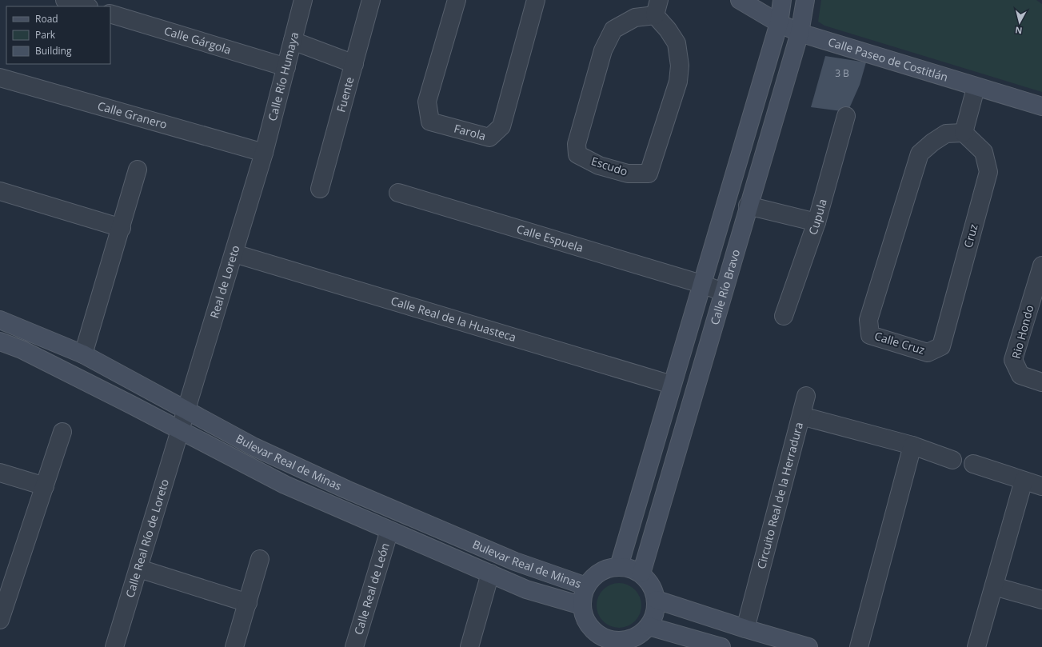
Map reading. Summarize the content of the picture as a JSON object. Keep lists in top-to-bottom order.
{
  "streets": {
    "street": [
      "Calle Gárgola",
      "Calle Paseo de Costitlán",
      "Calle Río Humaya",
      "Fuente",
      "Calle Granero",
      "Farola",
      "Escudo",
      "Cupula",
      "Cruz",
      "Calle Espuela",
      "Real de Loreto",
      "Calle Río Bravo",
      "Calle Real de la Huasteca",
      "Rio Hondo",
      "Calle Cruz",
      "Bulevar Real de Minas",
      "Circuito Real de la Herradura",
      "Calle Real Río de Loreto",
      "Calle Real de León"
    ]
  },
  "crossings": [
    ["Calle Gárgola", "Calle Río Humaya"],
    ["Calle Paseo de Costitlán", "Calle Río Bravo"],
    ["Calle Río Humaya", "Calle Granero"],
    ["Calle Río Humaya", "Real de Loreto"],
    ["Calle Granero", "Real de Loreto"],
    ["Cruz", "Calle Cruz"],
    ["Calle Espuela", "Calle Río Bravo"],
    ["Real de Loreto", "Calle Real de la Huasteca"],
    ["Real de Loreto", "Bulevar Real de Minas"],
    ["Real de Loreto", "Calle Real Río de Loreto"],
    ["Calle Río Bravo", "Calle Real de la Huasteca"],
    ["Calle Río Bravo", "Bulevar Real de Minas"],
    ["Bulevar Real de Minas", "Calle Real Río de Loreto"],
    ["Bulevar Real de Minas", "Calle Real de León"]
  ],
  "house_numbers": ["3 B"],
  "legend": ["Road", "Park", "Building"],
  "north": "bottom"
}
